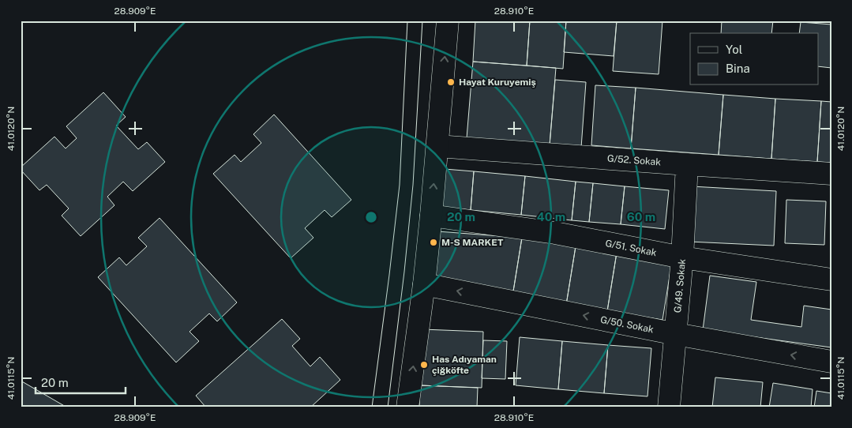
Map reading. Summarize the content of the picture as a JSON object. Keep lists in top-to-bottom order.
{
  "streets": {
    "street": [
      "G/52. Sokak",
      "G/51. Sokak",
      "G/49. Sokak",
      "G/50. Sokak"
    ]
  },
  "crossings": [
    ["G/52. Sokak", "G/49. Sokak"],
    ["G/51. Sokak", "G/49. Sokak"],
    ["G/49. Sokak", "G/50. Sokak"]
  ],
  "one_way": ["G/50. Sokak"],
  "places": ["Hayat Kuruyemiş", "M-S MARKET", "Has Adıyaman çiğköfte"],
  "legend": ["Yol", "Bina"],
  "scale_bar": "20 m",
  "coordinates": [
    "28.909°E",
    "28.910°E",
    "41.0120°N",
    "41.0115°N"
  ],
  "rings": ["20 m", "40 m", "60 m"]
}
